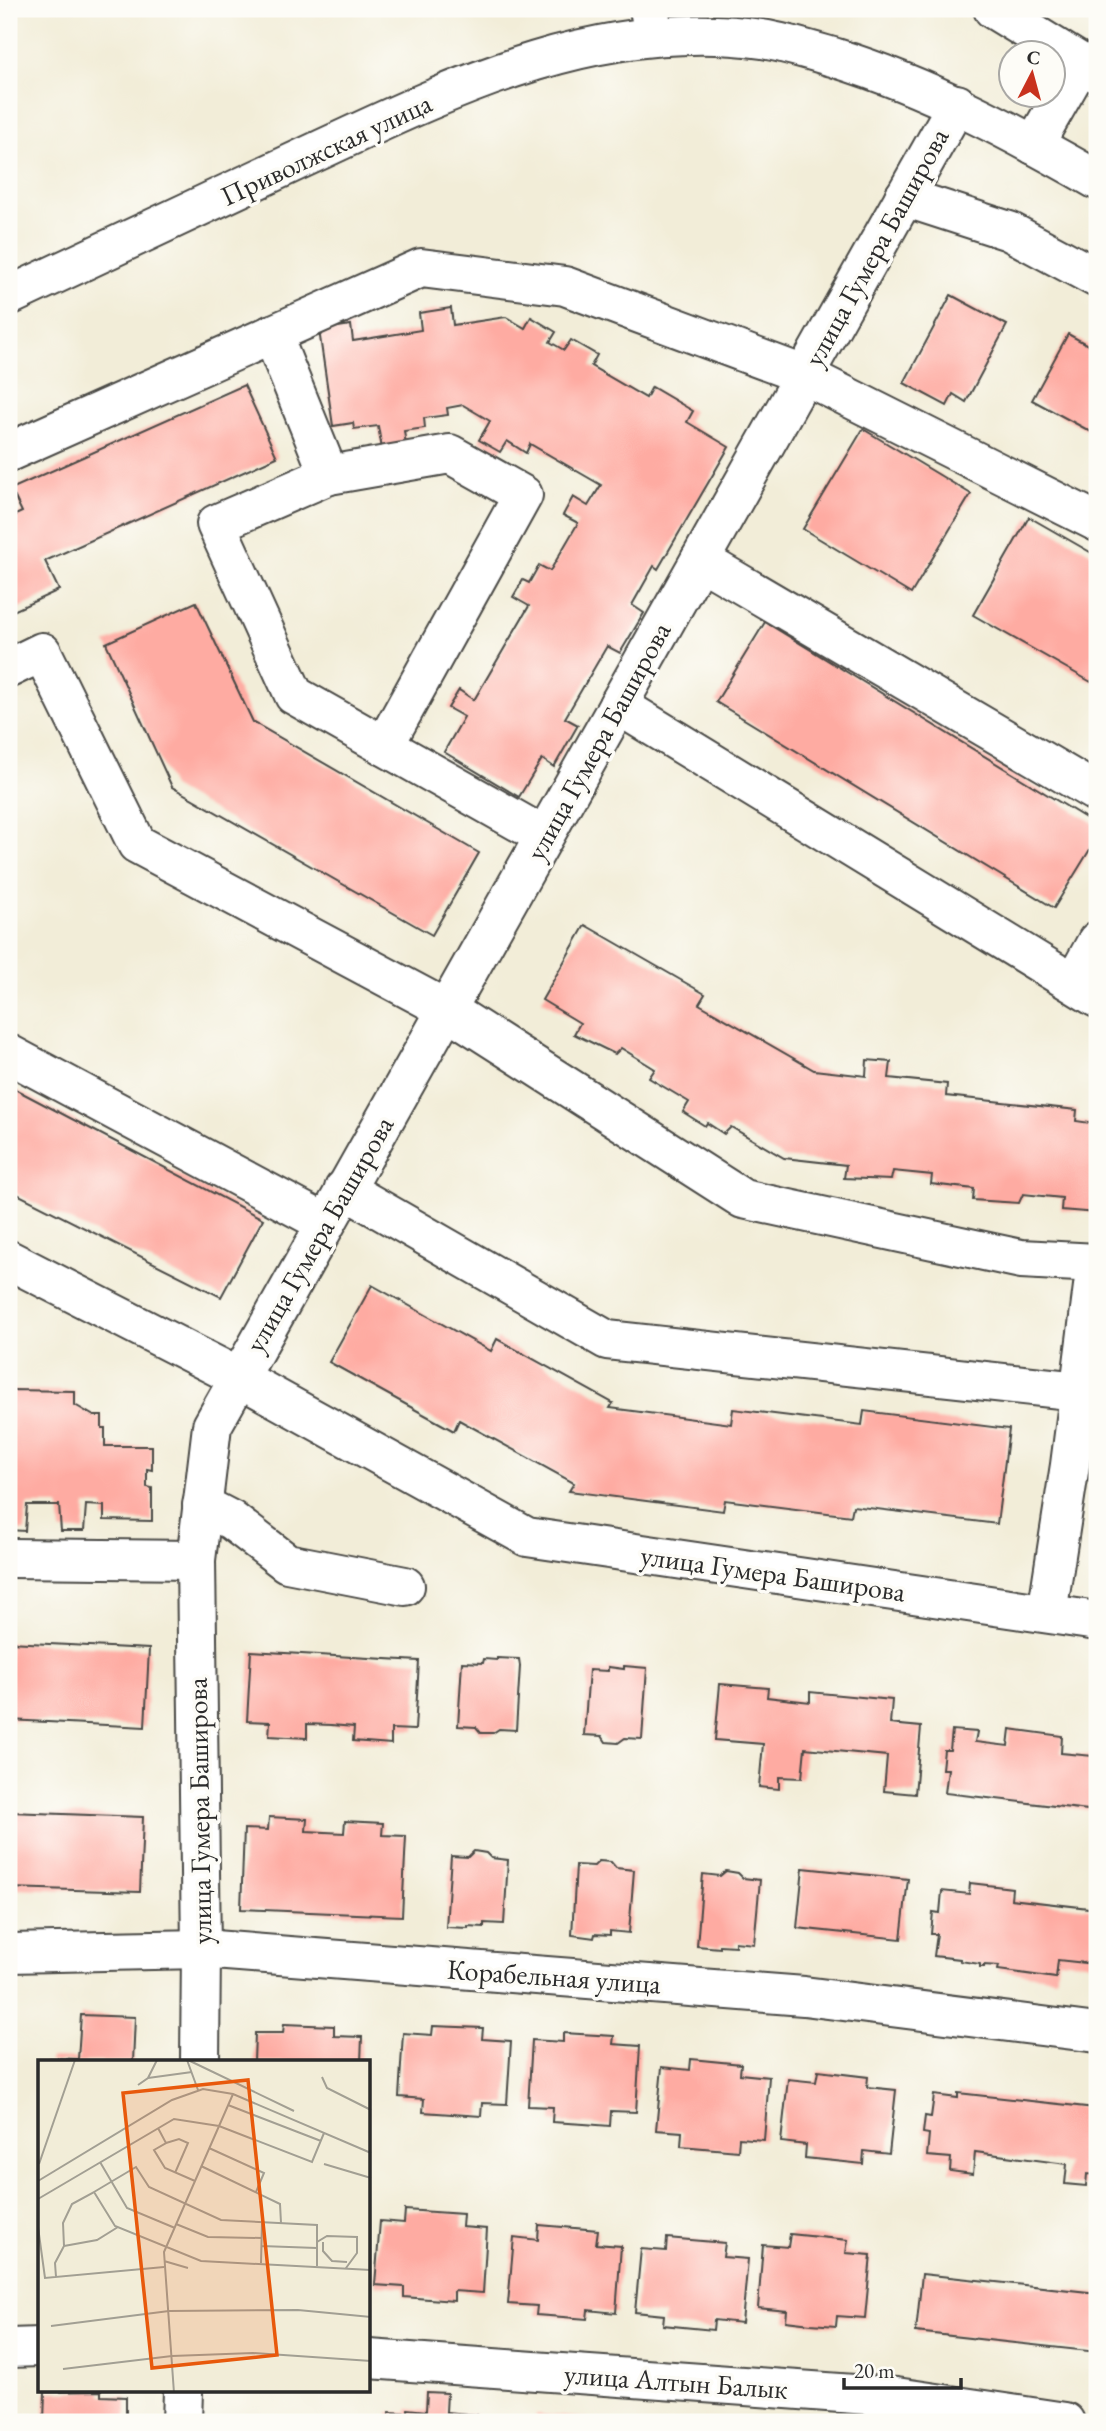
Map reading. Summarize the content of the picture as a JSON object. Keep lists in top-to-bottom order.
{
  "streets": {
    "street": [
      "Приволжская улица",
      "улица Гумера Баширова",
      "Корабельная улица",
      "улица Алтын Балык"
    ]
  },
  "crossings": [
    ["Приволжская улица", "улица Гумера Баширова"],
    ["улица Гумера Баширова", "Корабельная улица"]
  ],
  "scale_bar": "20 m",
  "north": "top"
}
